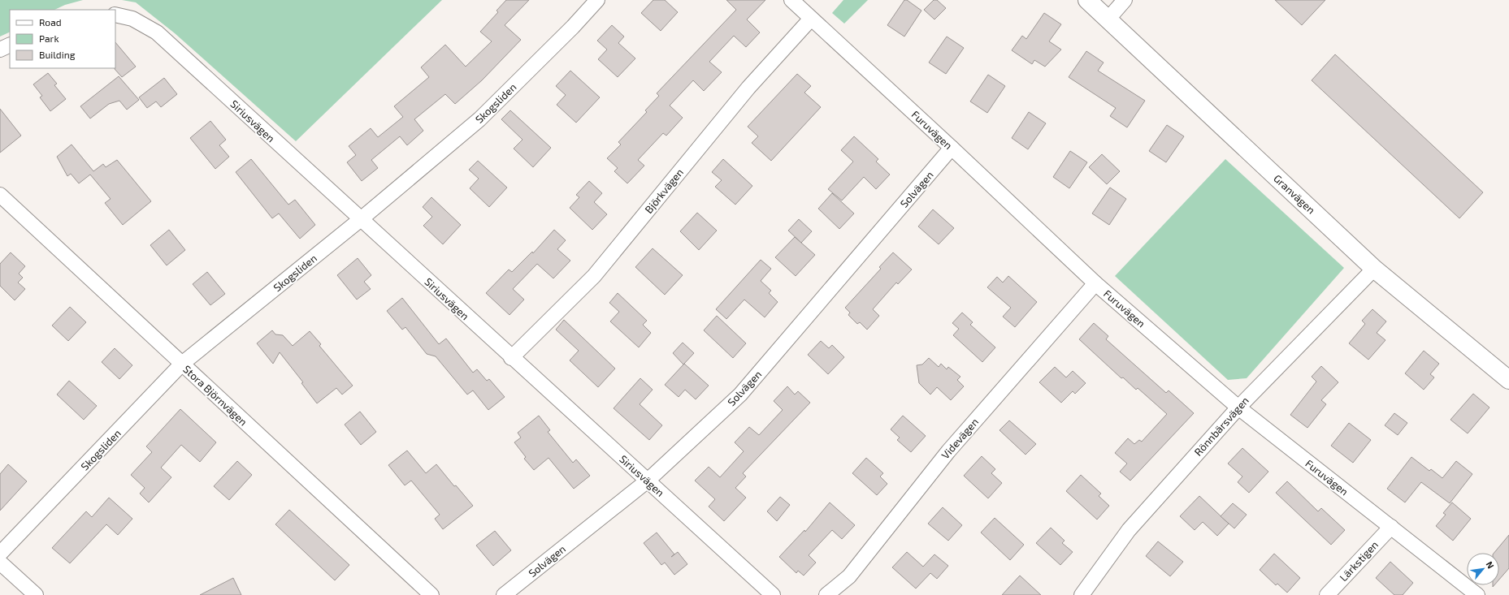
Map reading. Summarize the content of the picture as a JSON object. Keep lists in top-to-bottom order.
{
  "streets": {
    "street": [
      "Skogsliden",
      "Siriusvägen",
      "Furuvägen",
      "Solvägen",
      "Björkvägen",
      "Granvägen",
      "Stora Björnvägen",
      "Rönnbärsvägen",
      "Videvägen",
      "Lärkstigen"
    ]
  },
  "crossings": [
    ["Skogsliden", "Siriusvägen"],
    ["Skogsliden", "Stora Björnvägen"],
    ["Siriusvägen", "Solvägen"],
    ["Siriusvägen", "Björkvägen"],
    ["Furuvägen", "Solvägen"],
    ["Furuvägen", "Björkvägen"],
    ["Furuvägen", "Rönnbärsvägen"],
    ["Furuvägen", "Videvägen"],
    ["Furuvägen", "Lärkstigen"],
    ["Granvägen", "Rönnbärsvägen"]
  ],
  "legend": ["Road", "Park", "Building"],
  "north": "top right"
}
